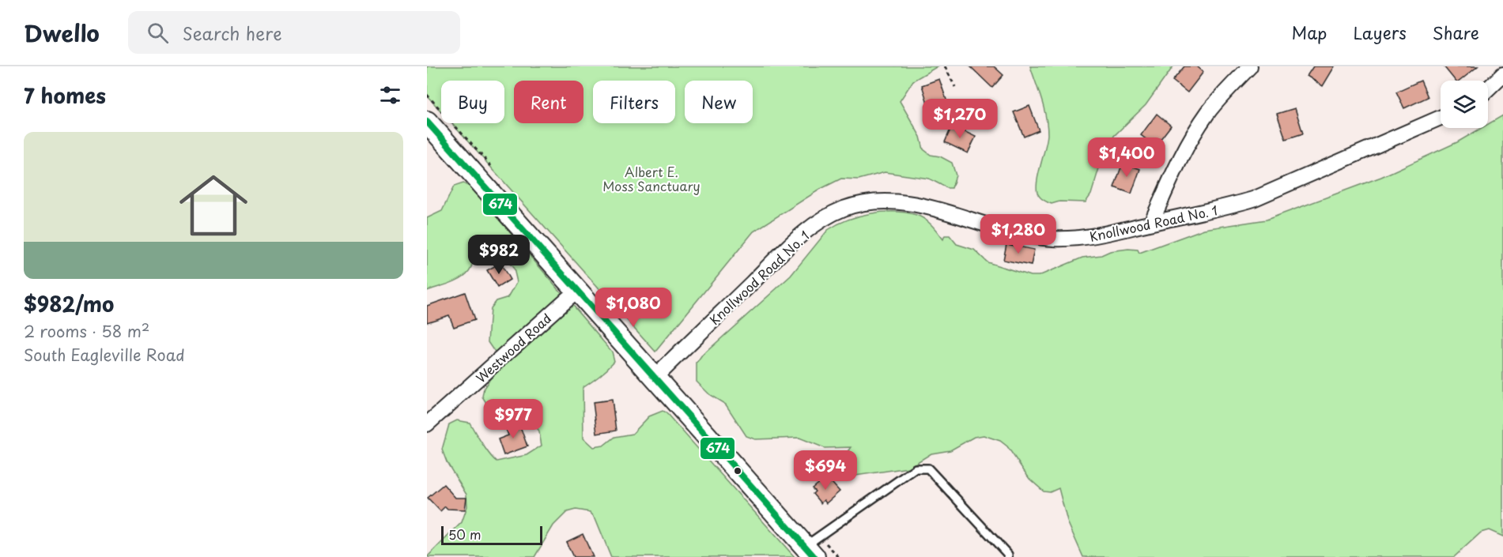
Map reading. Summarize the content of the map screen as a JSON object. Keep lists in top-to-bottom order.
{
  "streets": {
    "street": ["Knollwood Road No. 1", "Westwood Road"]
  },
  "parks": ["Albert E. Moss Sanctuary"],
  "lines": ["transit line 674"],
  "scale_bar": "50 m",
  "page": {
    "header": "Dwello",
    "search": "Search here",
    "nav": ["Map", "Layers", "Share"],
    "heading": "7 homes",
    "chip": [
      "Buy",
      "Rent",
      "Filters",
      "New"
    ],
    "price": [
      "$1,270",
      "$1,400",
      "$1,280",
      "$982",
      "$1,080",
      "$977",
      "$694"
    ],
    "list": [
      {
        "name": "$982/mo",
        "note": "2 rooms · 58 m² · South Eagleville Road"
      }
    ],
    "scale": "50 m"
  }
}
